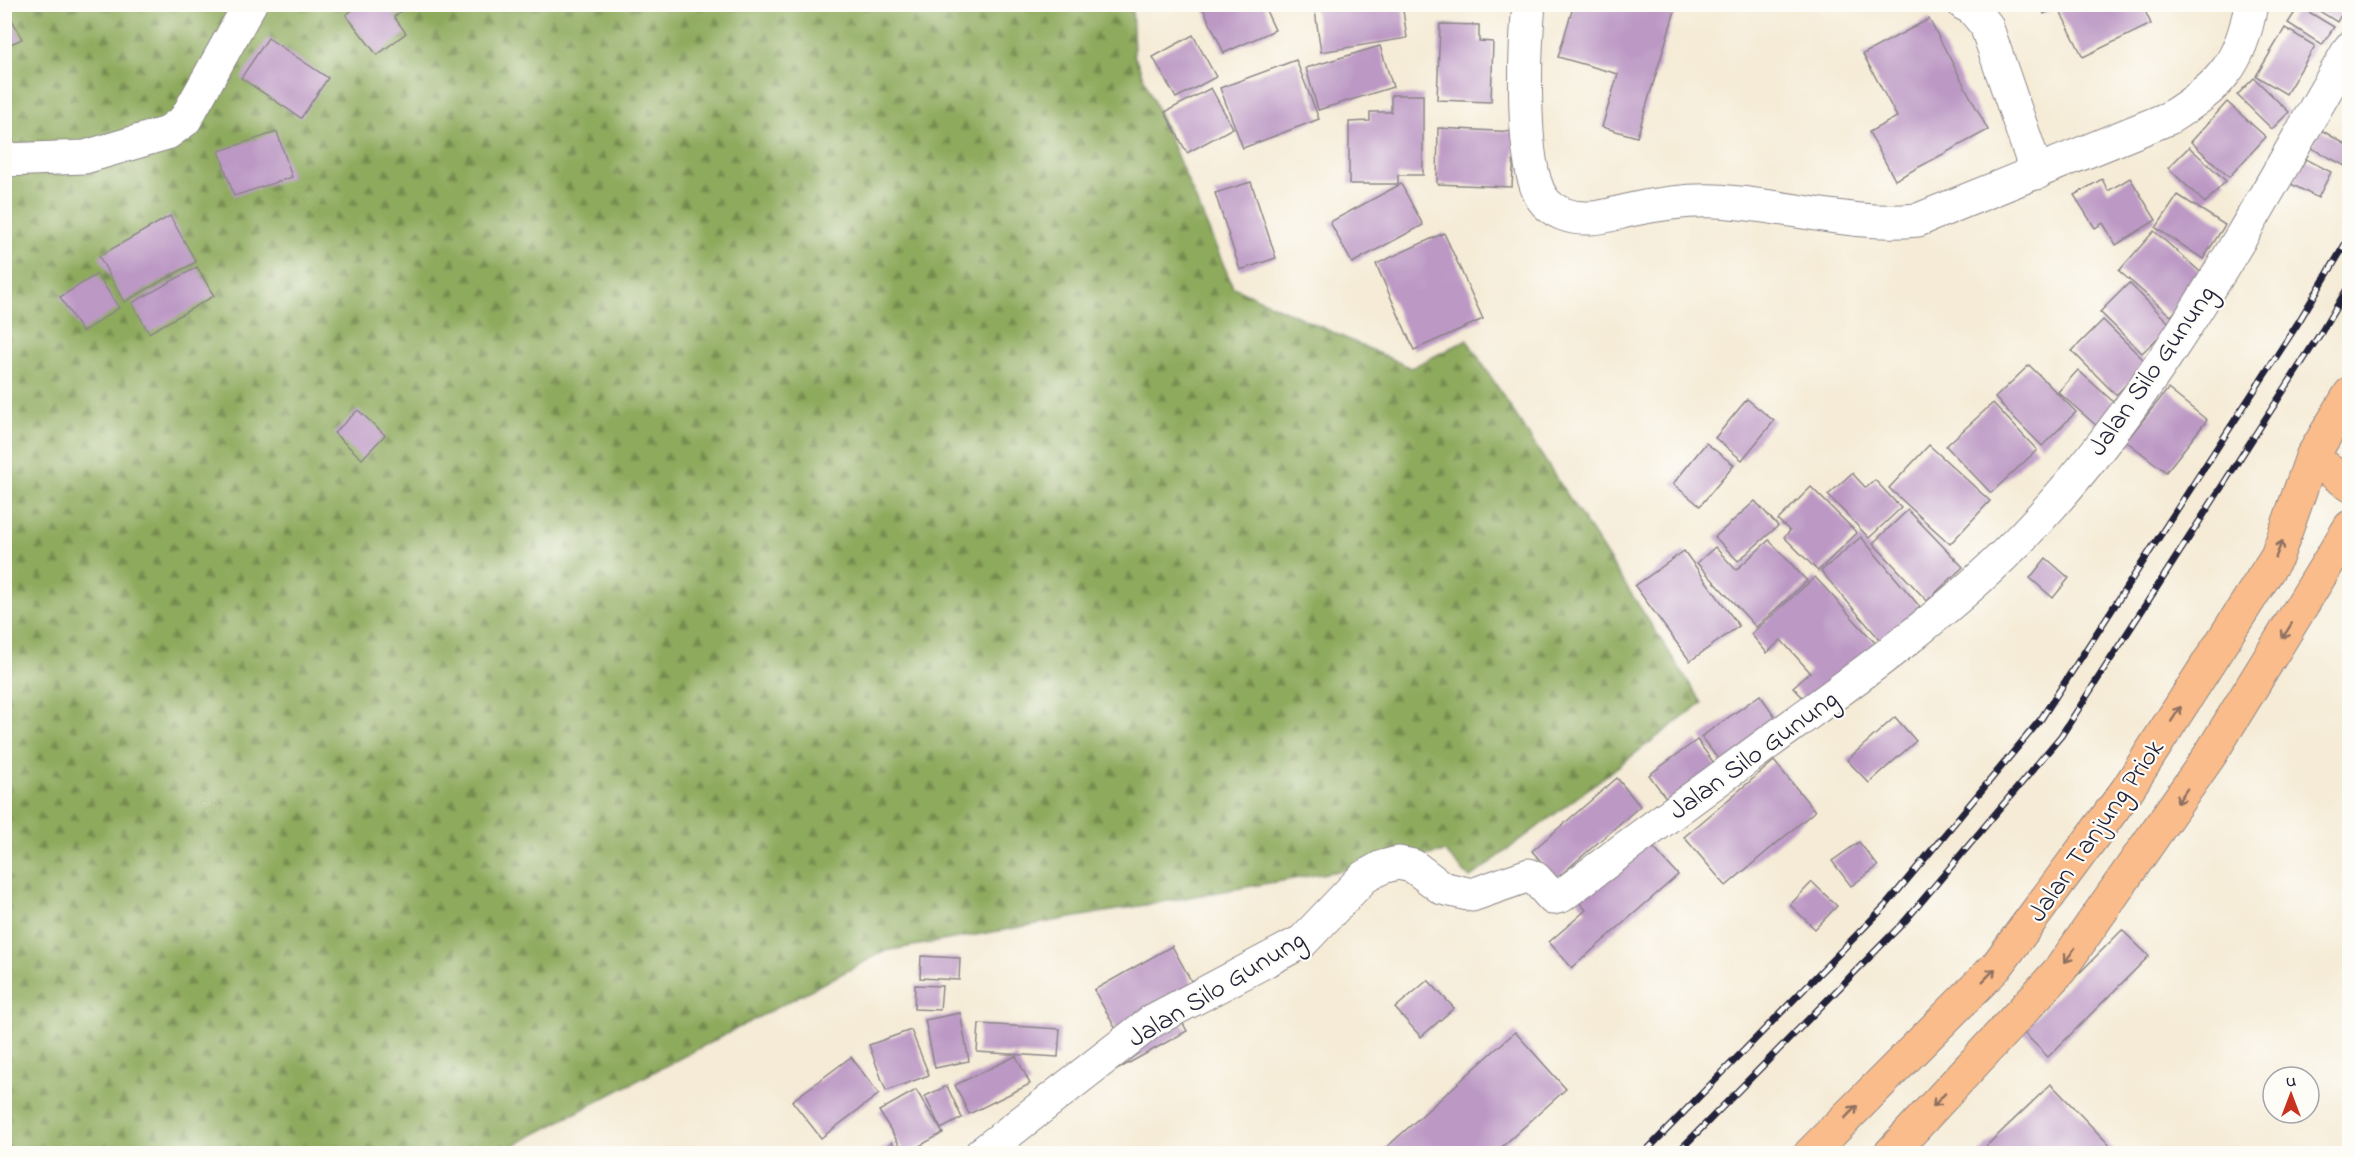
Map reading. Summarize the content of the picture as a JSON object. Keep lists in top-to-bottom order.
{
  "streets": {
    "highway": ["Jalan Tanjung Priok"],
    "street": ["Jalan Silo Gunung"]
  },
  "north": "top"
}
